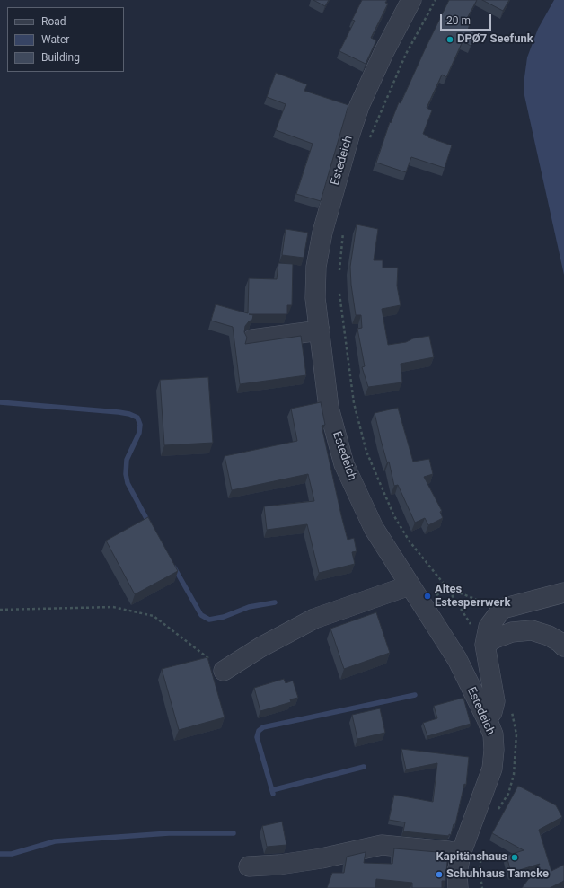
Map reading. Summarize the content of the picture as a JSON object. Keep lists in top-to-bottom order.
{
  "streets": {
    "street": ["Estedeich"]
  },
  "places": [
    "DPØ7 Seefunk",
    "Altes Estesperrwerk",
    "Kapitänshaus",
    "Schuhhaus Tamcke"
  ],
  "legend": ["Road", "Water", "Building"],
  "scale_bar": "20 m"
}
